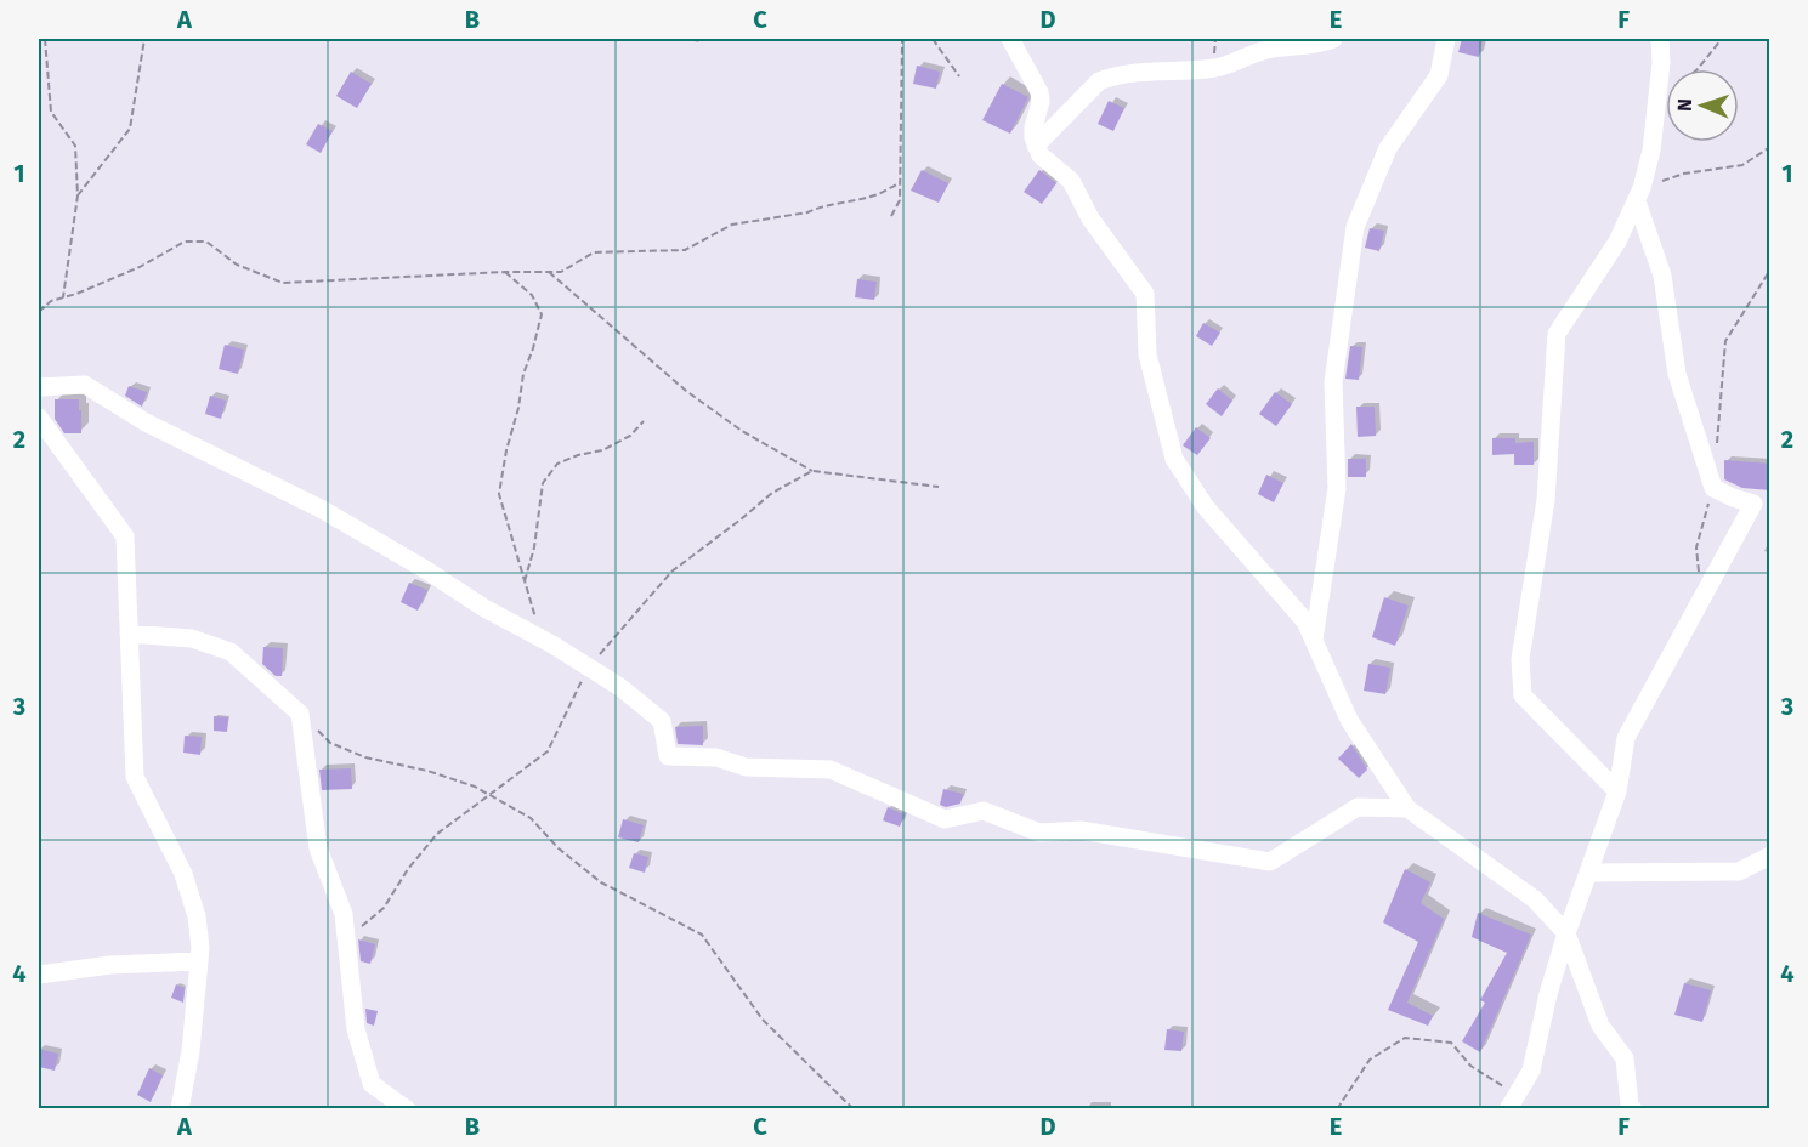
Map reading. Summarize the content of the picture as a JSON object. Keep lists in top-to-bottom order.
{
  "north": "left",
  "grid": {
    "columns": [
      "A",
      "B",
      "C",
      "D",
      "E",
      "F"
    ],
    "rows": [
      "1",
      "2",
      "3",
      "4"
    ]
  }
}
